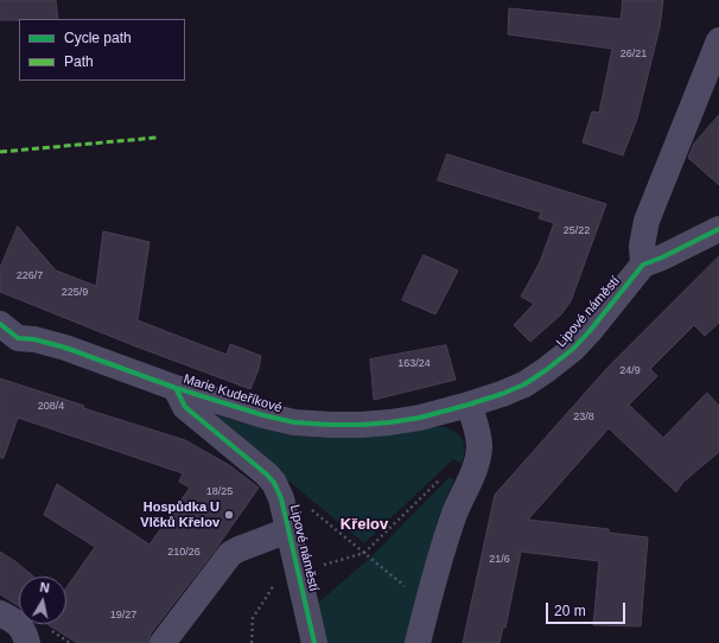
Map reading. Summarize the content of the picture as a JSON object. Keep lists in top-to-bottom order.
{
  "streets": {
    "street": ["Lipové náměstí", "Marie Kudeříkové"]
  },
  "crossings": [
    ["Lipové náměstí", "Marie Kudeříkové"]
  ],
  "districts": ["Křelov"],
  "places": ["Hospůdka U Vlčků Křelov"],
  "house_numbers": [
    "26/21",
    "25/22",
    "226/7",
    "225/9",
    "163/24",
    "24/9",
    "208/4",
    "23/8",
    "18/25",
    "210/26",
    "21/6",
    "19/27"
  ],
  "legend": ["Cycle path", "Path"],
  "scale_bar": "20 m",
  "north": "top"
}
